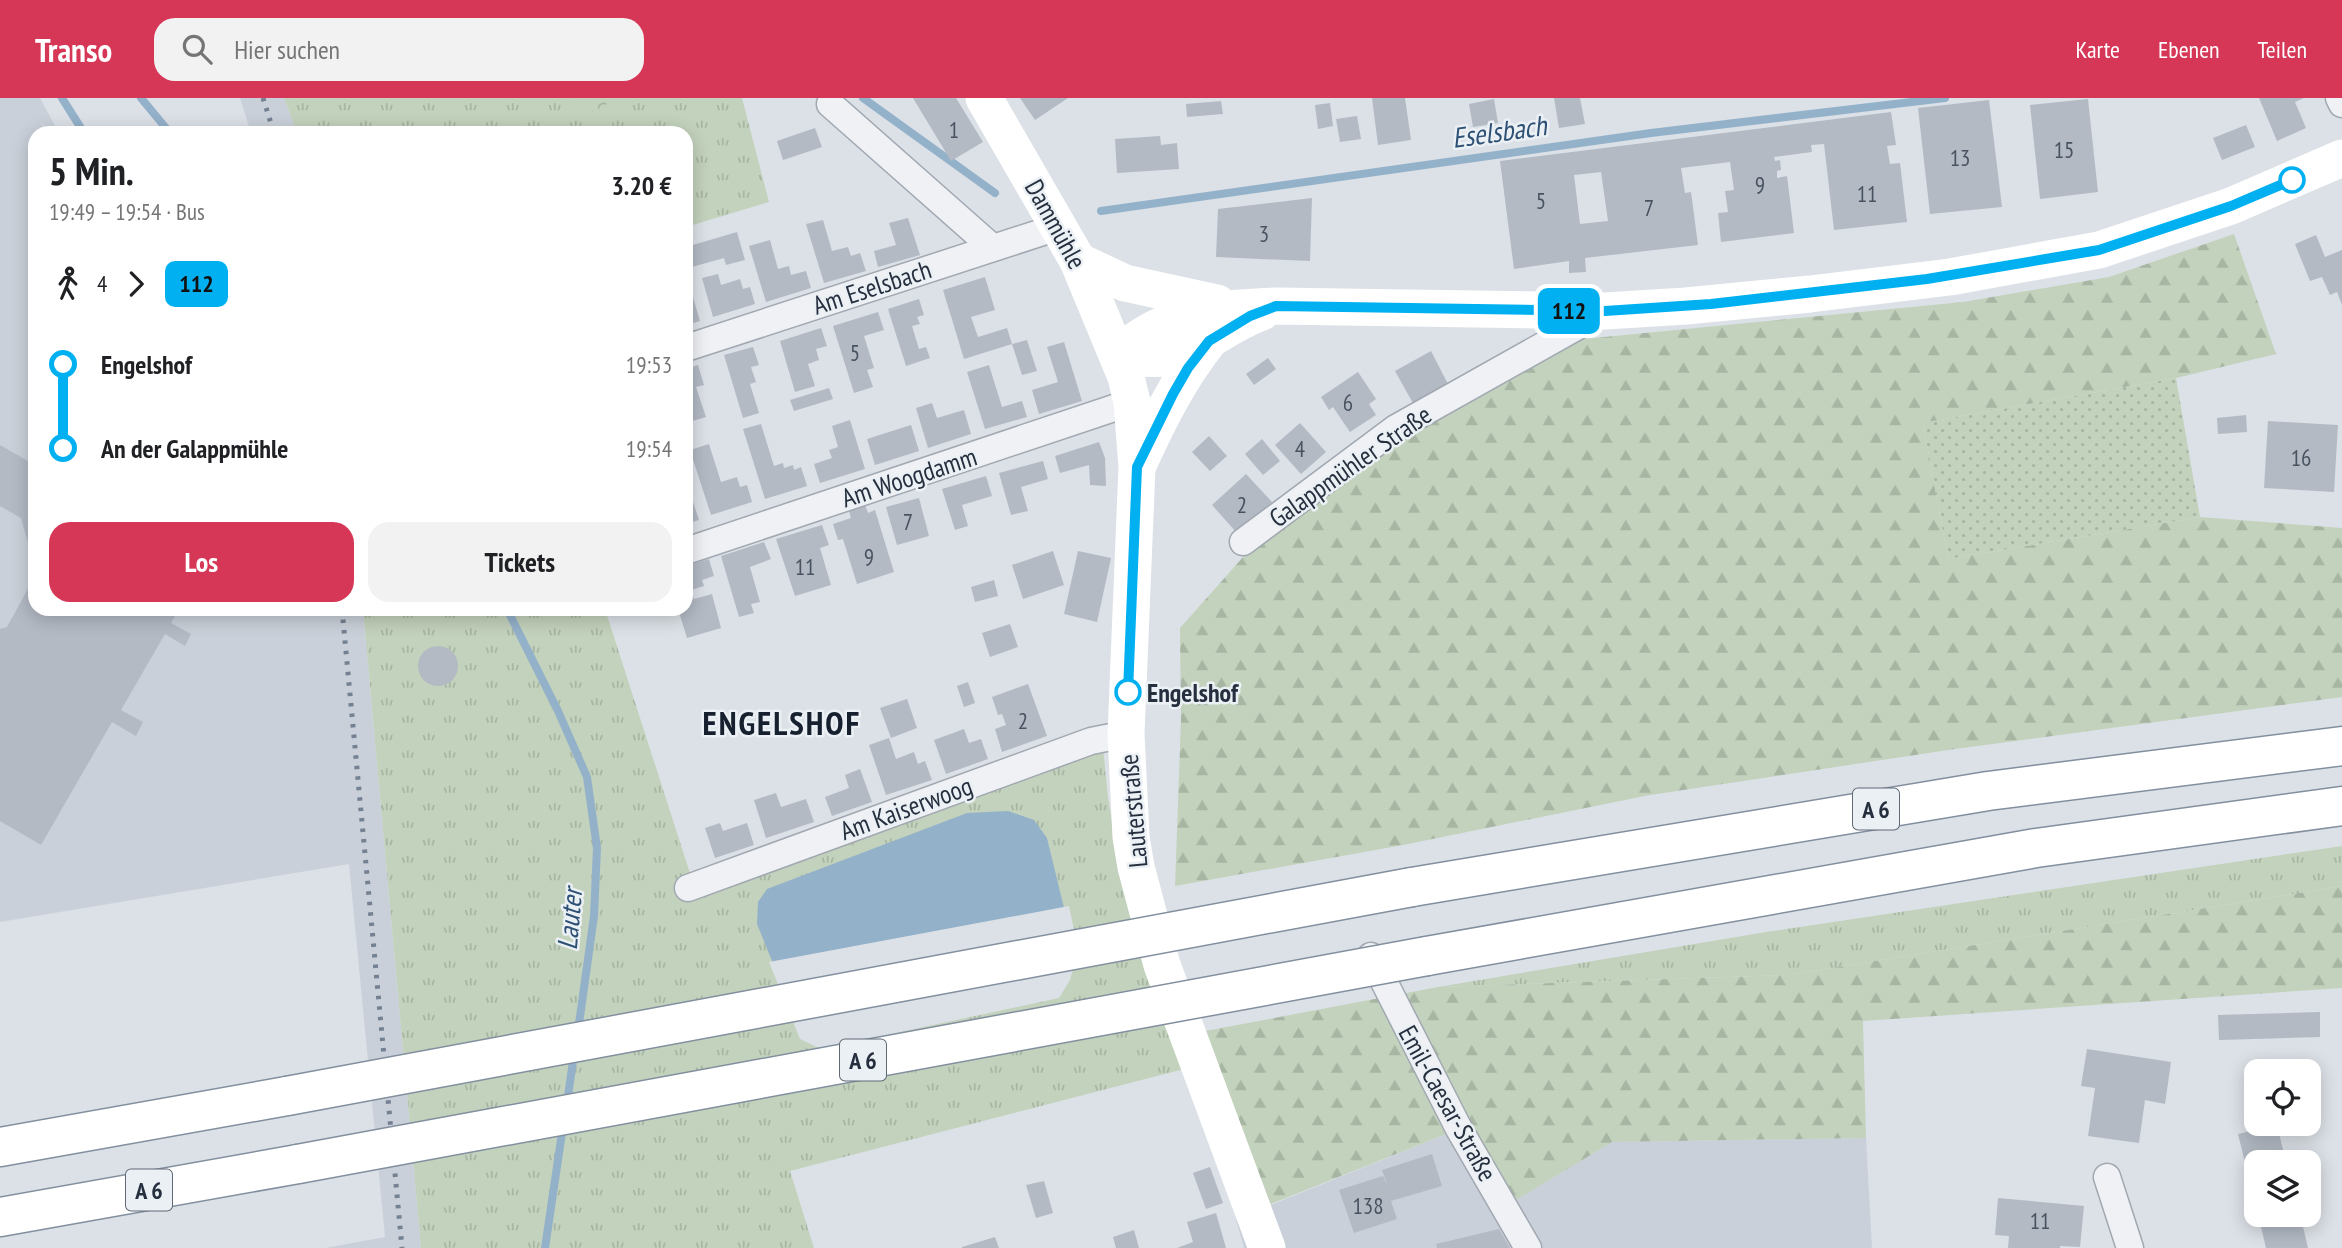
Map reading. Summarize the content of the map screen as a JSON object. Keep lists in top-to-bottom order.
{
  "streets": {
    "highway": ["A 6"],
    "main road": ["Dammühle", "Galappmühler Straße", "Lauterstraße"],
    "street": [
      "Am Eselsbach",
      "Am Woogdamm",
      "Am Kaiserwoog",
      "Emil-Caesar-Straße"
    ]
  },
  "crossings": [
    ["Dammühle", "Am Eselsbach"],
    ["Dammühle", "Galappmühler Straße"],
    ["Dammühle", "Lauterstraße"],
    ["Galappmühler Straße", "Lauterstraße"],
    ["Am Woogdamm", "Lauterstraße"],
    ["Am Kaiserwoog", "Lauterstraße"]
  ],
  "districts": ["ENGELSHOF"],
  "water": ["Eselsbach", "Lauter"],
  "places": ["Engelshof"],
  "lines": ["bus line 112"],
  "house_numbers": [
    "1",
    "15",
    "13",
    "9",
    "11",
    "5",
    "7",
    "3",
    "5",
    "6",
    "4",
    "16",
    "2",
    "7",
    "9",
    "11",
    "2",
    "138",
    "11"
  ],
  "page": {
    "header": "Transo",
    "search": "Hier suchen",
    "nav": ["Karte", "Ebenen", "Teilen"],
    "on_map": "112",
    "heading": ["5 Min.", "19:49 – 19:54 · Bus", "3.20 €"],
    "legs": ["4", "112"],
    "list": [
      {
        "name": "Engelshof",
        "value": "19:53"
      },
      {
        "name": "An der Galappmühle",
        "value": "19:54"
      }
    ],
    "buttons": ["Los", "Tickets"]
  }
}
